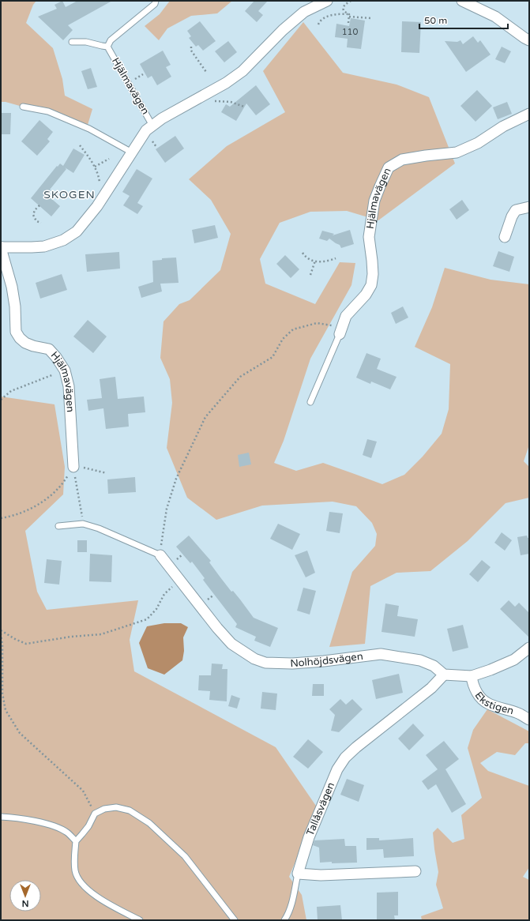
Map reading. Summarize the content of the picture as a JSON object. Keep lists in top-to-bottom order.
{
  "streets": {
    "street": [
      "Hjälmavägen",
      "Nolhöjdsvägen",
      "Ekstigen",
      "Tallåsvägen"
    ]
  },
  "crossings": [
    ["Nolhöjdsvägen", "Tallåsvägen"]
  ],
  "districts": ["SKOGEN"],
  "house_numbers": ["110"],
  "scale_bar": "50 m",
  "north": "bottom"
}
